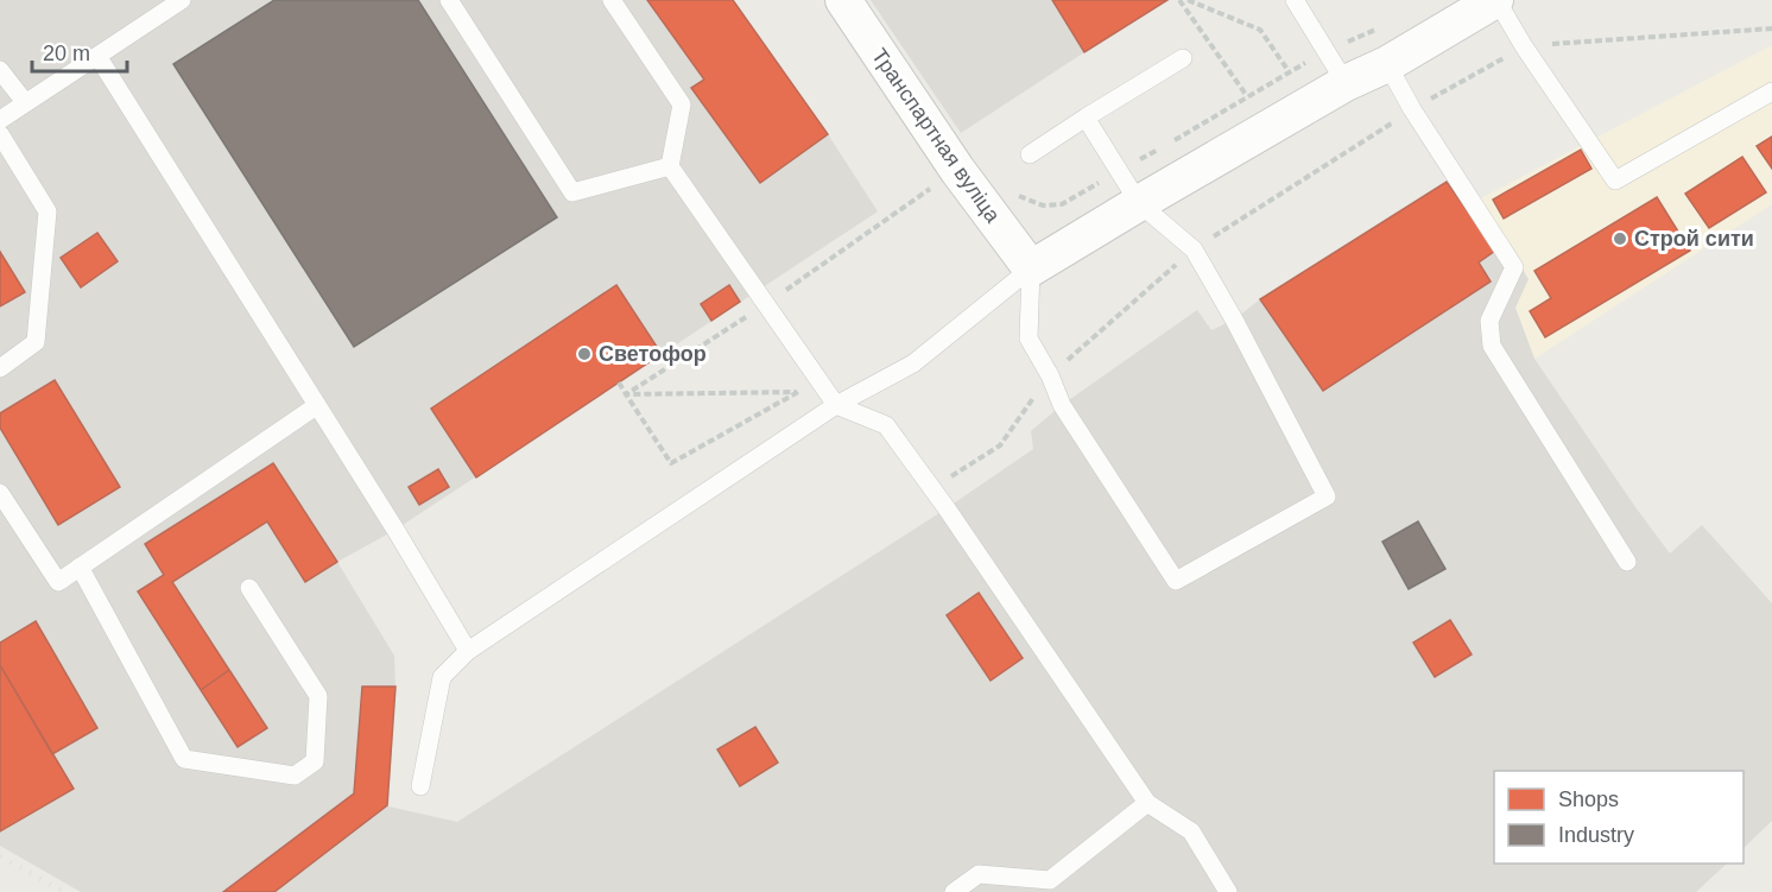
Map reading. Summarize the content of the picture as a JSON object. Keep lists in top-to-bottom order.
{
  "streets": {
    "street": ["Транспартная вуліца"]
  },
  "places": ["Строй сити", "Светофор"],
  "legend": ["Shops", "Industry"],
  "scale_bar": "20 m"
}
